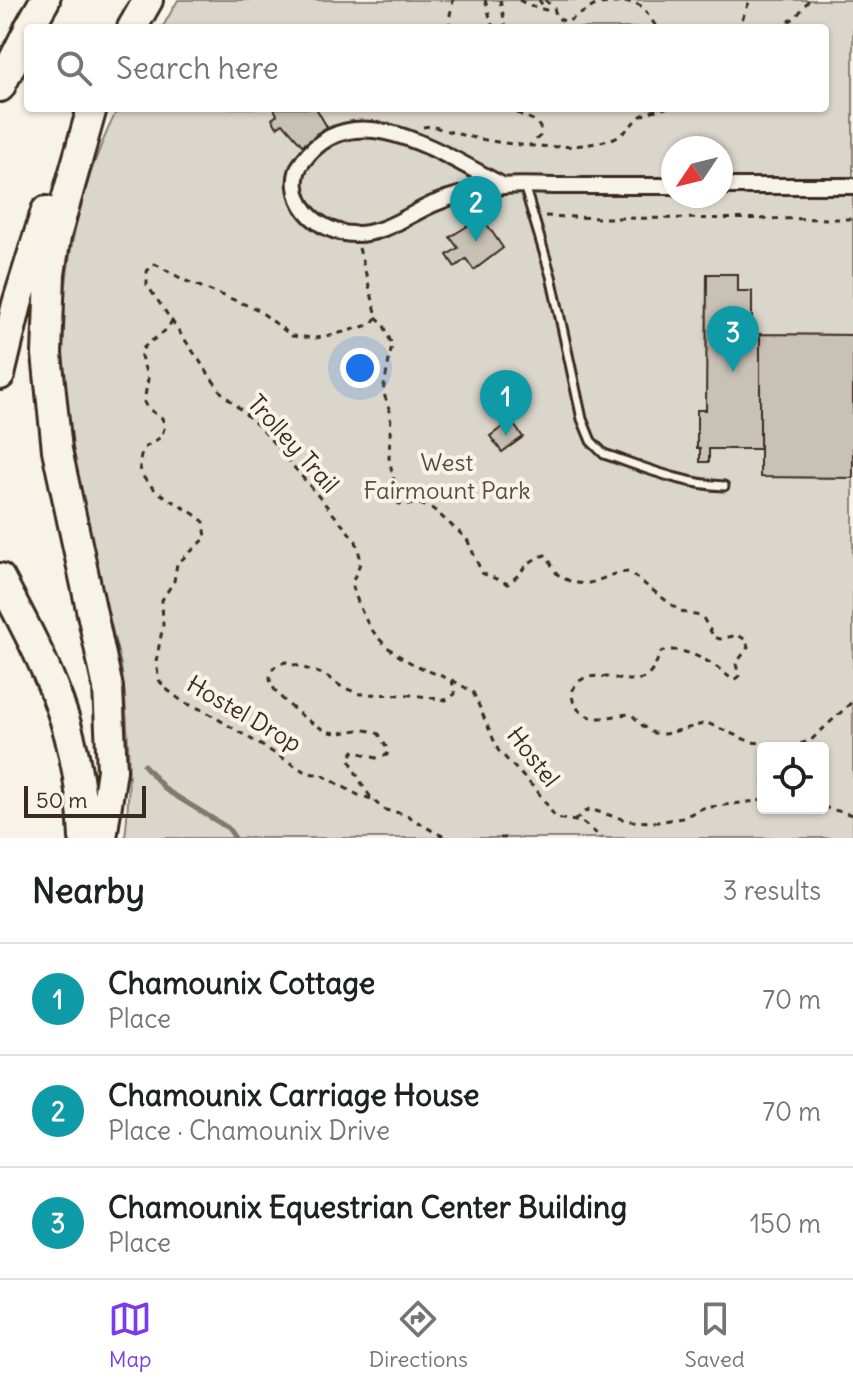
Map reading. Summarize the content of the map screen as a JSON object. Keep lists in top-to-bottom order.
{
  "streets": {
    "path": ["Trolley Trail", "Hostel Drop", "Hostel"]
  },
  "crossings": [
    ["Trolley Trail", "Hostel Drop"],
    ["Trolley Trail", "Hostel"]
  ],
  "parks": ["West Fairmount Park"],
  "scale_bar": "50 m",
  "north": "bottom left",
  "page": {
    "search": "Search here",
    "pins": ["2", "3", "1"],
    "scale": "50 m",
    "heading": ["Nearby", "3 results"],
    "list": [
      {
        "mark": "1",
        "name": "Chamounix Cottage",
        "note": "Place",
        "value": "70 m"
      },
      {
        "mark": "2",
        "name": "Chamounix Carriage House",
        "note": "Place · Chamounix Drive",
        "value": "70 m"
      },
      {
        "mark": "3",
        "name": "Chamounix Equestrian Center Building",
        "note": "Place",
        "value": "150 m"
      }
    ],
    "nav": ["Map", "Directions", "Saved"]
  }
}
